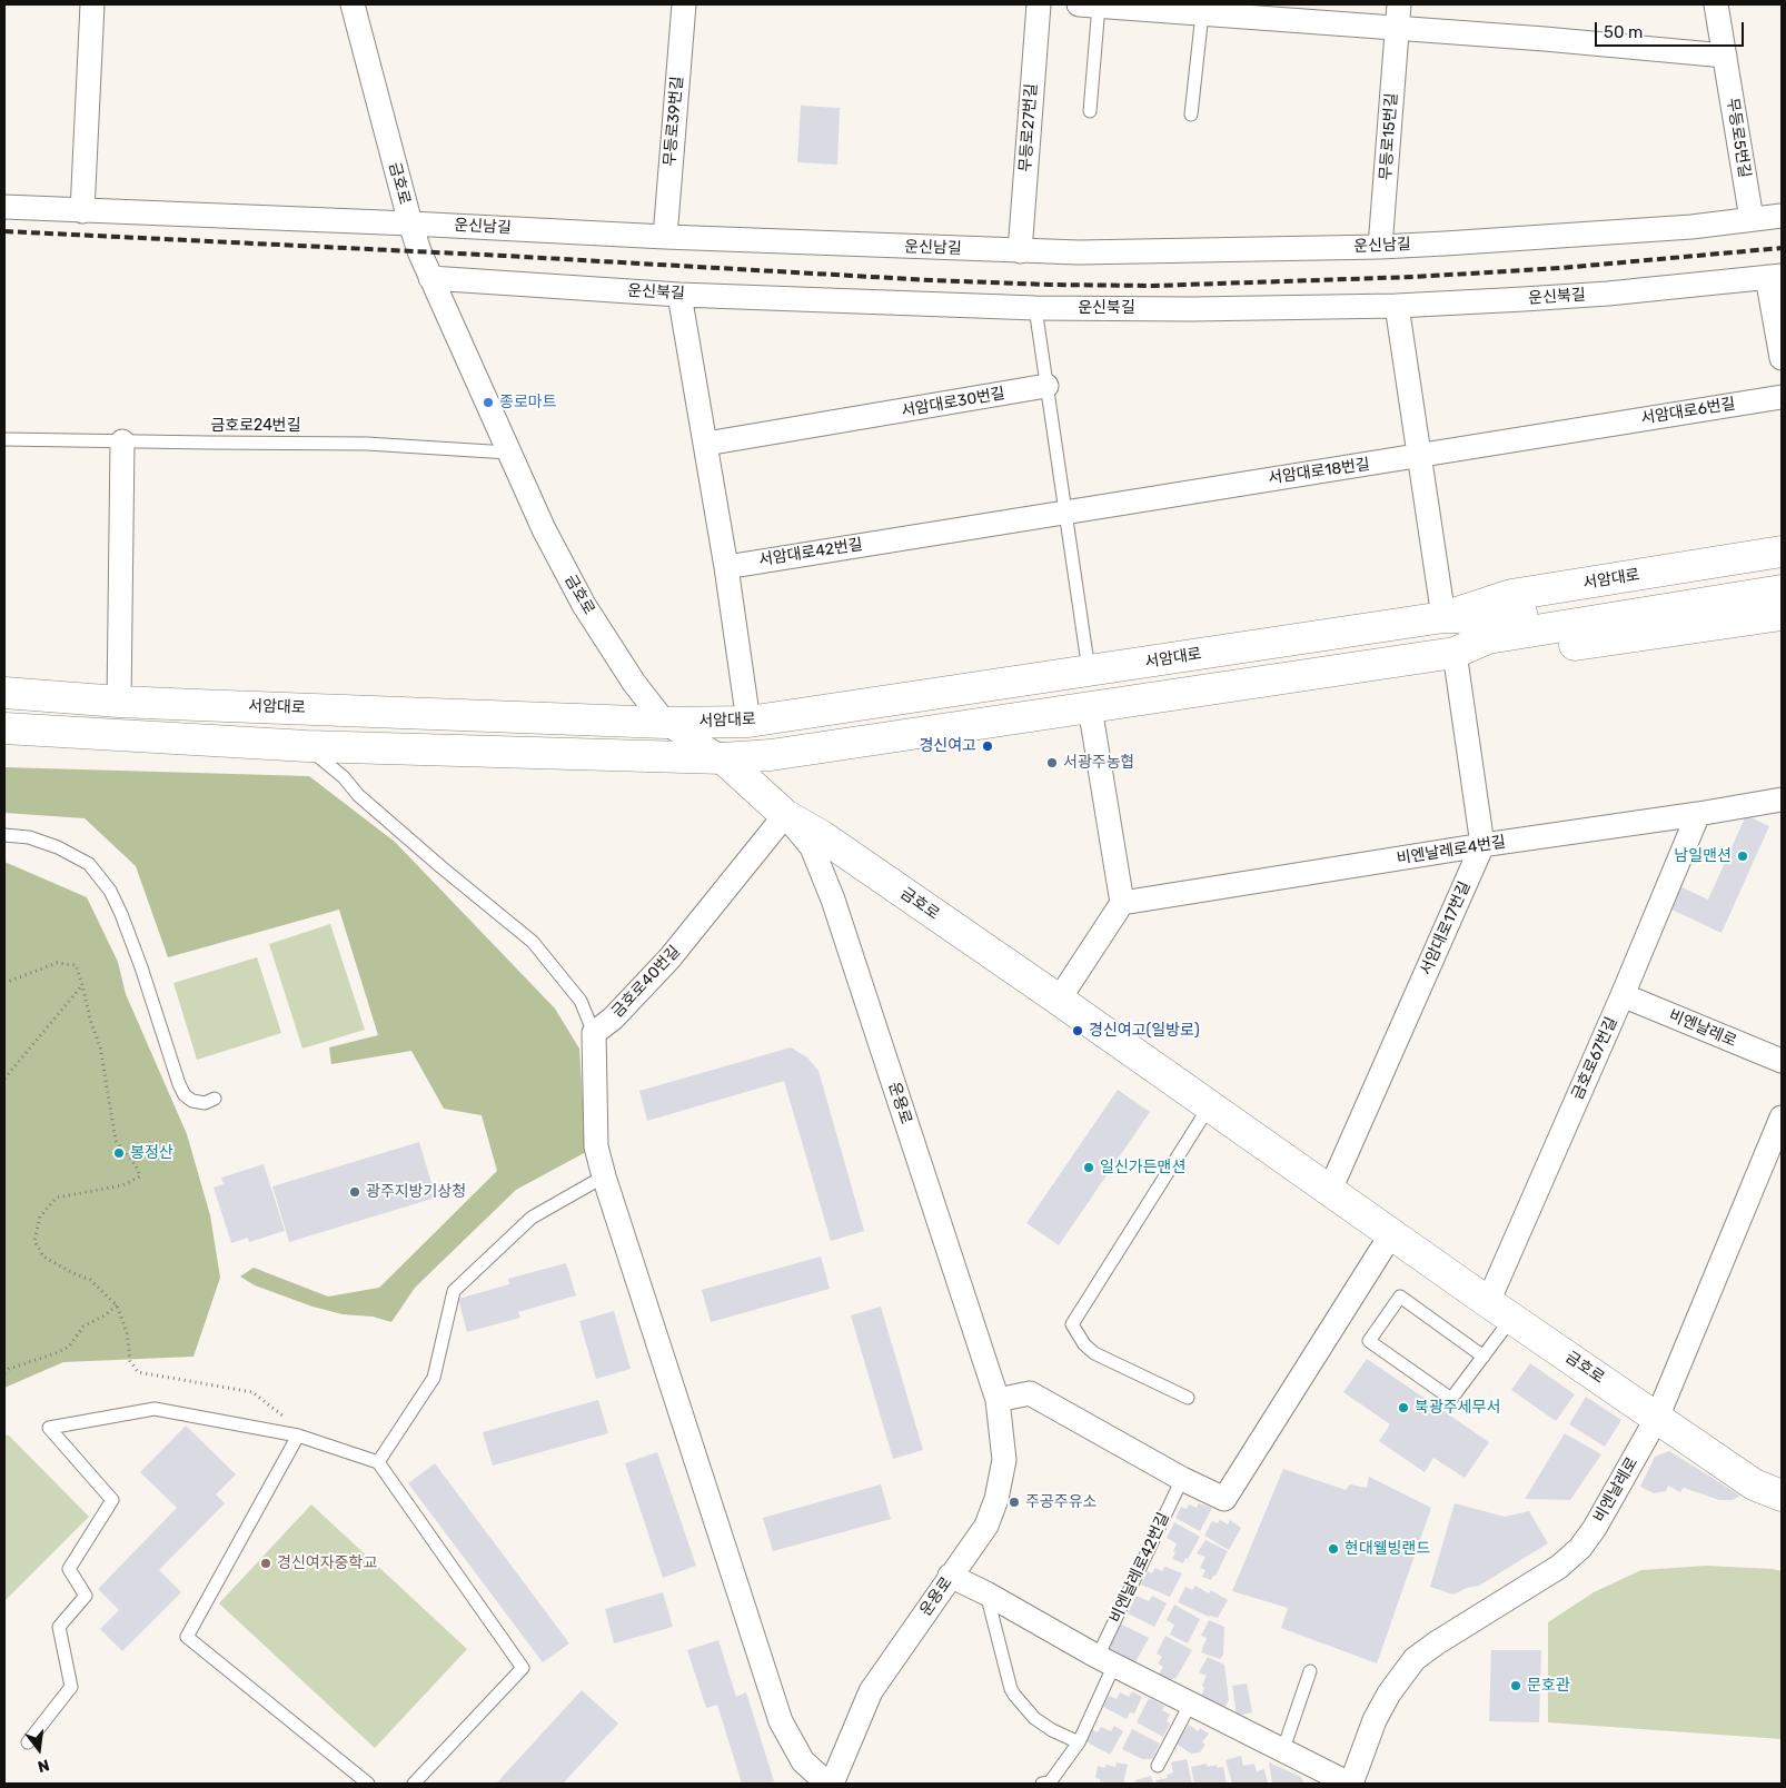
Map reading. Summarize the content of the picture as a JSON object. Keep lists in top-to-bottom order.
{
  "streets": {
    "main road": ["금호로", "서암대로"],
    "street": [
      "무등로39번길",
      "무등로27번길",
      "무등로15번길",
      "무등로5번길",
      "운신남길",
      "운신북길",
      "서암대로30번길",
      "서암대로6번길",
      "서암대로18번길",
      "서암대로42번길",
      "비엔날레로4번길",
      "서암대로17번길",
      "금호로40번길",
      "비엔날레로",
      "금호로67번길",
      "운용로"
    ],
    "lane": ["금호로24번길", "비엔날레로42번길"]
  },
  "crossings": [
    ["무등로39번길", "운신남길"],
    ["무등로27번길", "운신남길"],
    ["무등로15번길", "운신남길"],
    ["무등로5번길", "운신남길"],
    ["금호로", "운신남길"],
    ["금호로", "운신북길"],
    ["금호로", "금호로24번길"],
    ["금호로", "서암대로"],
    ["금호로", "서암대로17번길"],
    ["금호로", "금호로40번길"],
    ["금호로", "비엔날레로"],
    ["금호로", "금호로67번길"],
    ["금호로", "운용로"],
    ["서암대로6번길", "서암대로18번길"],
    ["서암대로18번길", "서암대로42번길"],
    ["비엔날레로4번길", "서암대로17번길"],
    ["비엔날레로4번길", "금호로67번길"],
    ["금호로40번길", "운용로"],
    ["비엔날레로", "금호로67번길"]
  ],
  "places": [
    "종로마트",
    "경신여고",
    "서광주농협",
    "남일맨션",
    "경신여고(일방로)",
    "봉정산",
    "일신가든맨션",
    "광주지방기상청",
    "북광주세무서",
    "주공주유소",
    "현대웰빙랜드",
    "경신여자중학교",
    "문호관"
  ],
  "scale_bar": "50 m",
  "north": "bottom"
}
